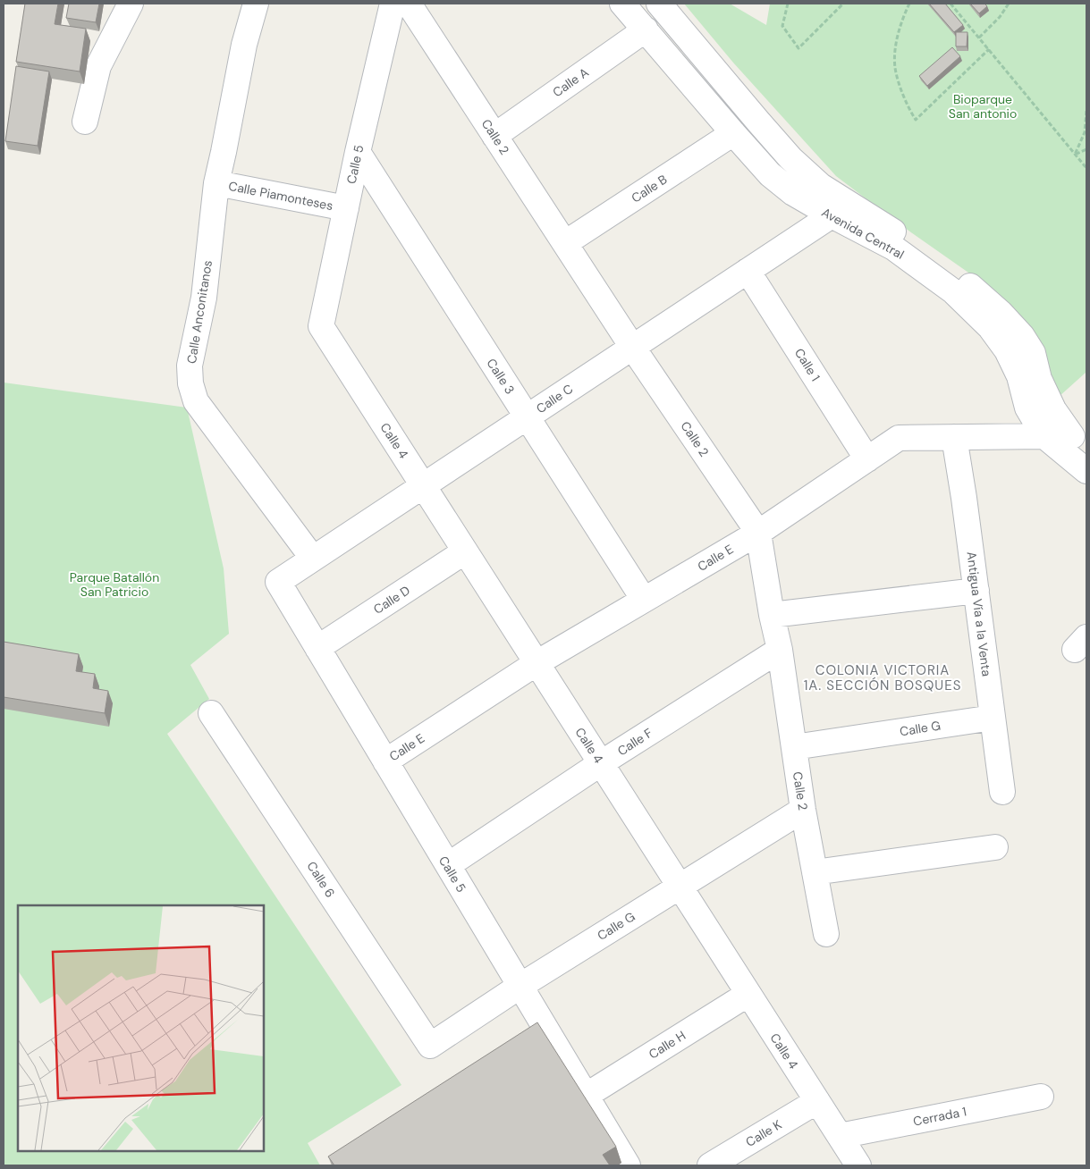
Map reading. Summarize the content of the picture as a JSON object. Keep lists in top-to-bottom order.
{
  "streets": {
    "street": [
      "Calle A",
      "Calle 2",
      "Calle 5",
      "Calle B",
      "Calle Piamonteses",
      "Avenida Central",
      "Calle Anconitanos",
      "Calle 1",
      "Calle 3",
      "Calle C",
      "Calle 4",
      "Calle E",
      "Calle D",
      "Antigua Vía a la Venta",
      "Calle G",
      "Calle F",
      "Calle 6",
      "Calle H",
      "Cerrada 1",
      "Calle K"
    ]
  },
  "crossings": [
    ["Calle A", "Calle 2"],
    ["Calle A", "Avenida Central"],
    ["Calle 2", "Calle B"],
    ["Calle 2", "Calle C"],
    ["Calle 2", "Calle E"],
    ["Calle 2", "Calle G"],
    ["Calle 2", "Calle F"],
    ["Calle 5", "Calle Piamonteses"],
    ["Calle 5", "Calle 3"],
    ["Calle 5", "Calle C"],
    ["Calle 5", "Calle 4"],
    ["Calle 5", "Calle E"],
    ["Calle 5", "Calle D"],
    ["Calle 5", "Calle G"],
    ["Calle 5", "Calle F"],
    ["Calle 5", "Calle H"],
    ["Calle B", "Avenida Central"],
    ["Calle Piamonteses", "Calle Anconitanos"],
    ["Avenida Central", "Calle C"],
    ["Avenida Central", "Calle E"],
    ["Calle Anconitanos", "Calle C"],
    ["Calle 1", "Calle C"],
    ["Calle 1", "Calle E"],
    ["Calle 3", "Calle C"],
    ["Calle 3", "Calle E"],
    ["Calle C", "Calle 4"],
    ["Calle 4", "Calle E"],
    ["Calle 4", "Calle D"],
    ["Calle 4", "Calle G"],
    ["Calle 4", "Calle F"],
    ["Calle 4", "Calle H"],
    ["Calle 4", "Cerrada 1"],
    ["Calle 4", "Calle K"],
    ["Calle E", "Antigua Vía a la Venta"],
    ["Antigua Vía a la Venta", "Calle G"],
    ["Calle G", "Calle 6"]
  ],
  "districts": ["COLONIA VICTORIA 1A. SECCIÓN BOSQUES"],
  "parks": ["Bioparque San antonio", "Parque Batallón San Patricio"]
}
